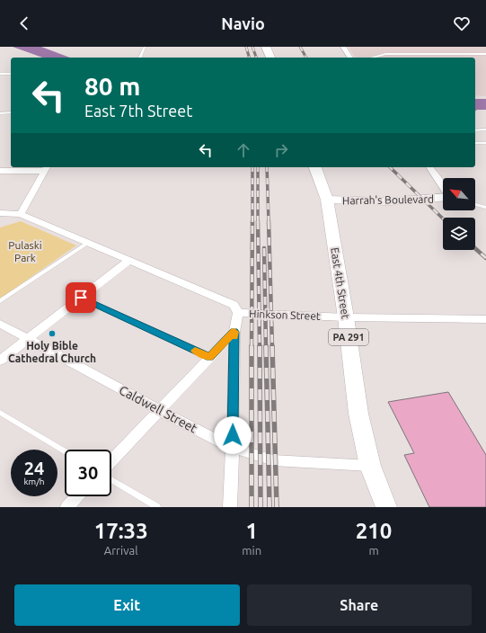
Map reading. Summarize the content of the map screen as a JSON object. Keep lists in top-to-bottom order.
{
  "streets": {
    "main road": ["East 4th Street", "PA 291"],
    "street": ["Harrah's Boulevard", "Hinkson Street", "Caldwell Street"]
  },
  "crossings": [
    ["Harrah's Boulevard", "East 4th Street"],
    ["East 4th Street", "Hinkson Street"],
    ["East 4th Street", "Caldwell Street"]
  ],
  "parks": ["Pulaski Park"],
  "places": ["Holy Bible Cathedral Church"],
  "north": "top left",
  "page": {
    "header": "Navio",
    "turn": ["80 m", "East 7th Street"],
    "speed": "24 km/h",
    "limit": "30",
    "eta": [
      "17:33",
      "Arrival",
      "1",
      "min",
      "210",
      "m"
    ],
    "buttons": ["Exit", "Share"]
  }
}
